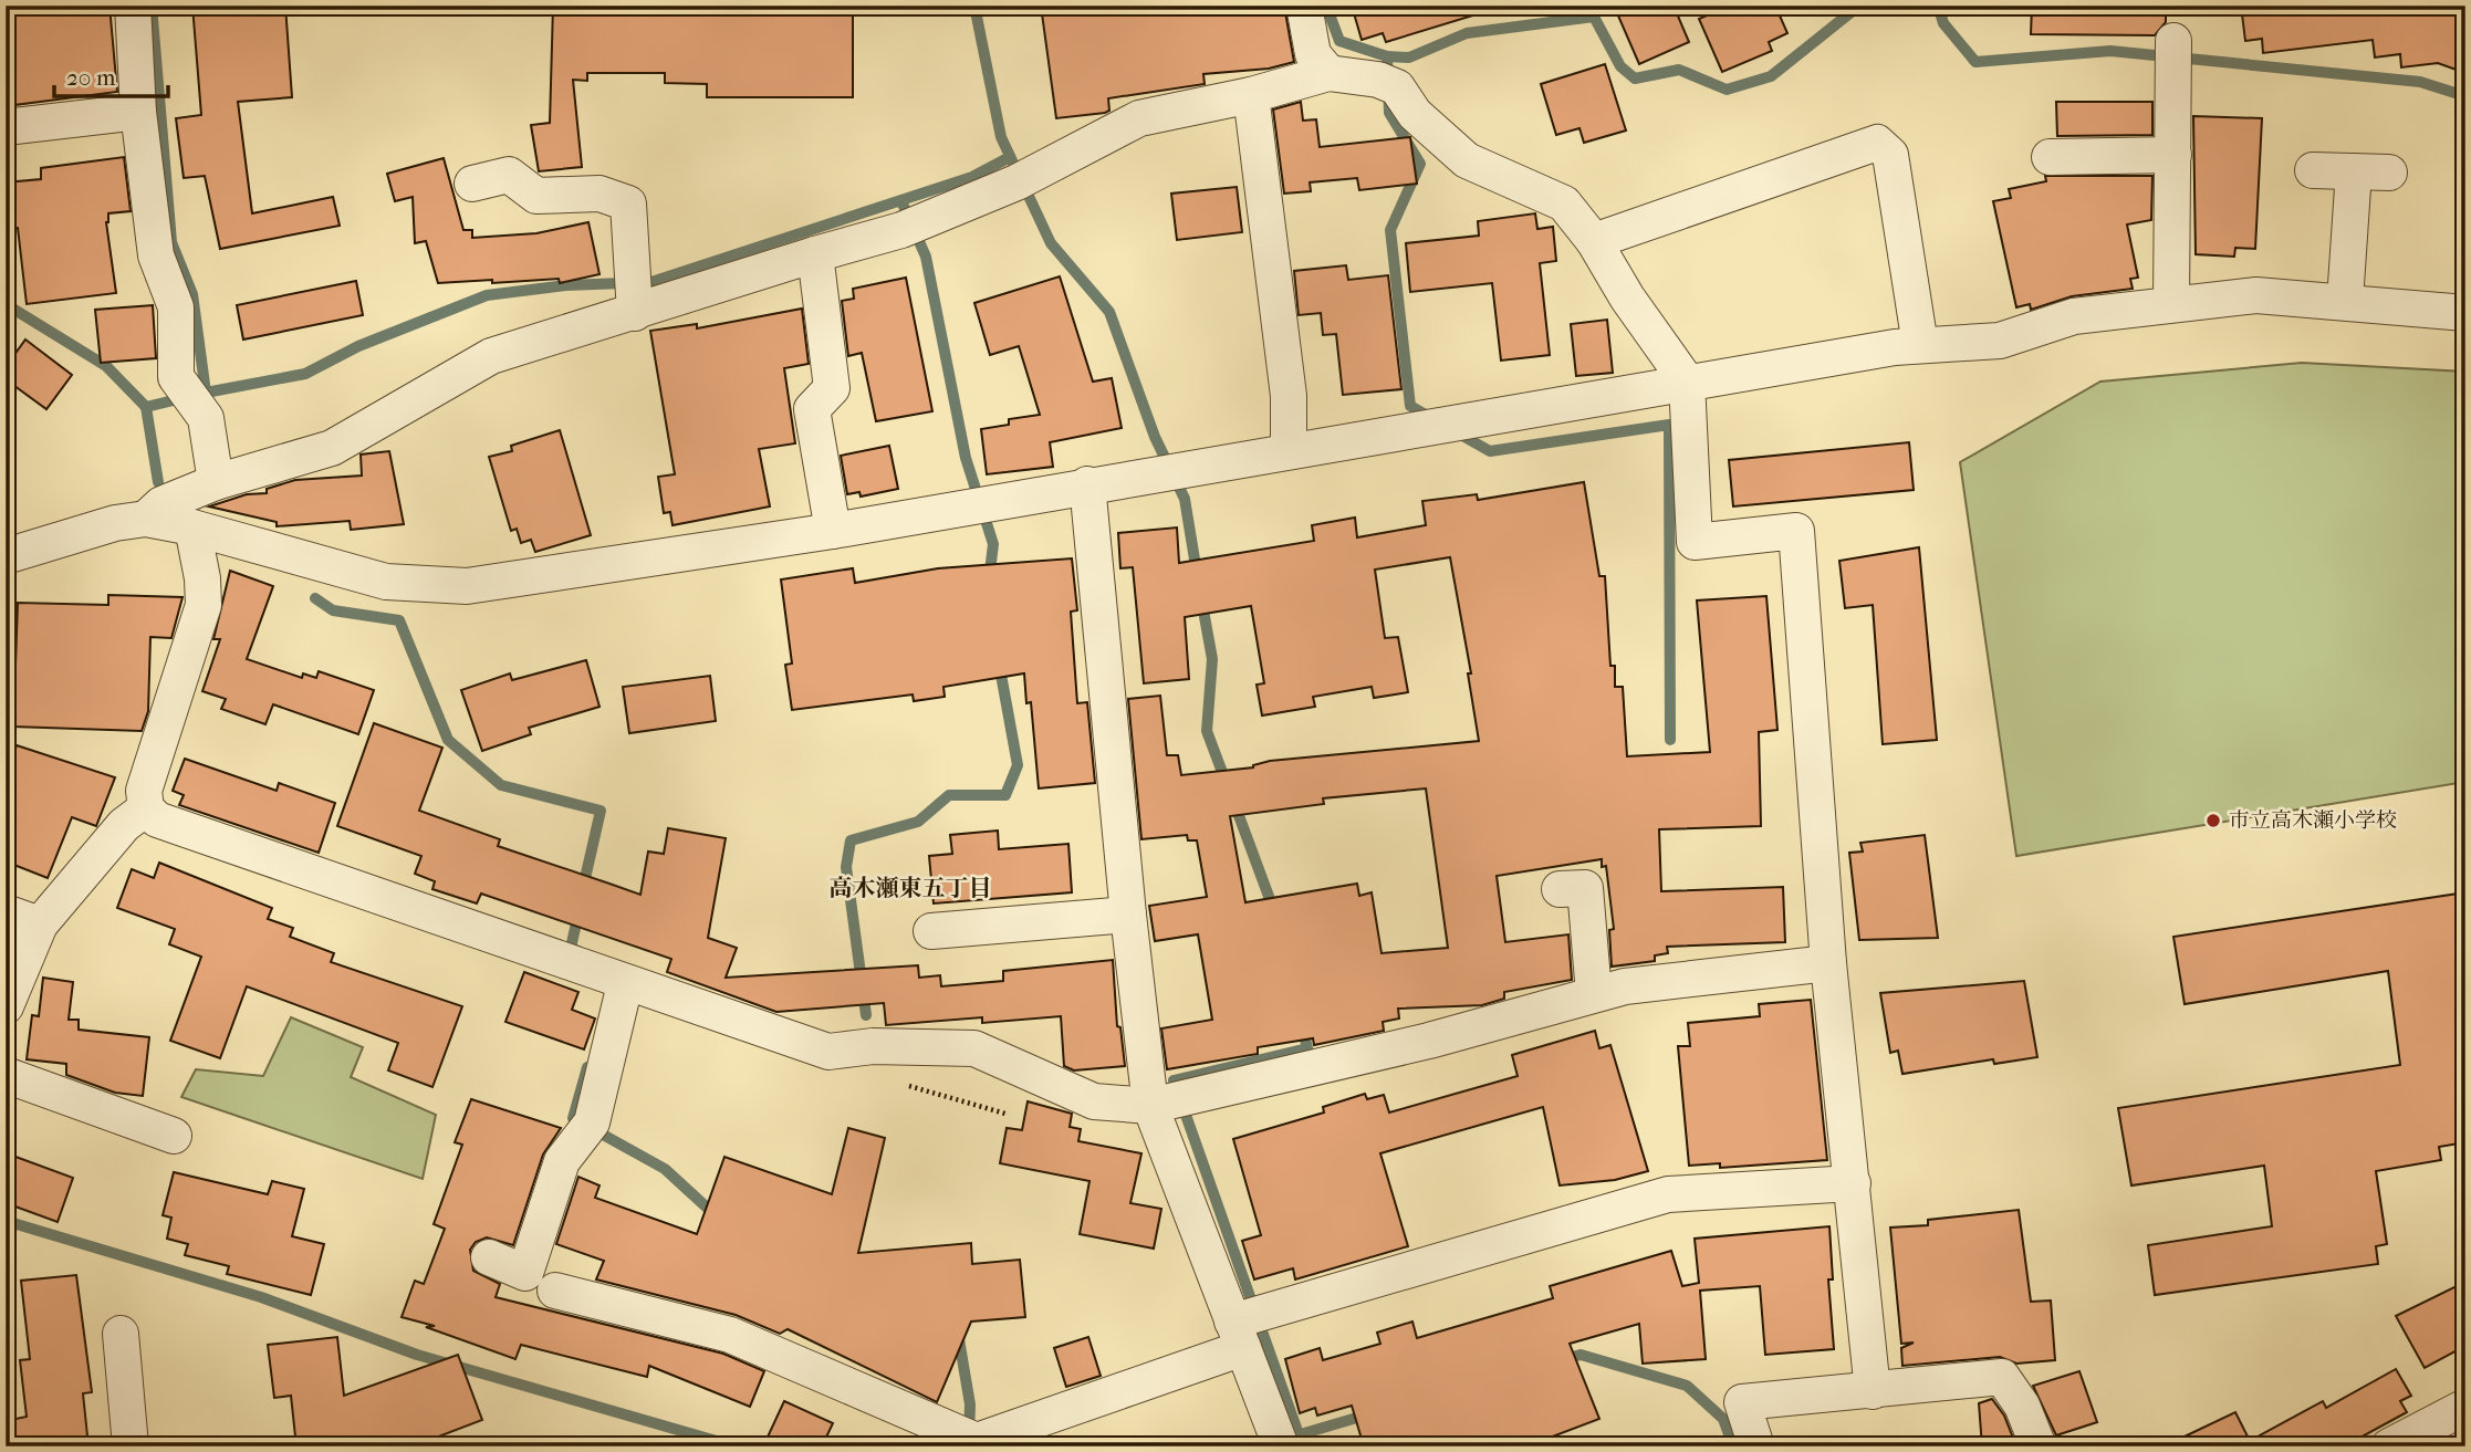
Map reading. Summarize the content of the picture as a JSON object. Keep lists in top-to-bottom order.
{
  "districts": ["高木瀬東五丁目"],
  "places": ["市立高木瀬小学校"],
  "scale_bar": "20 m"
}
